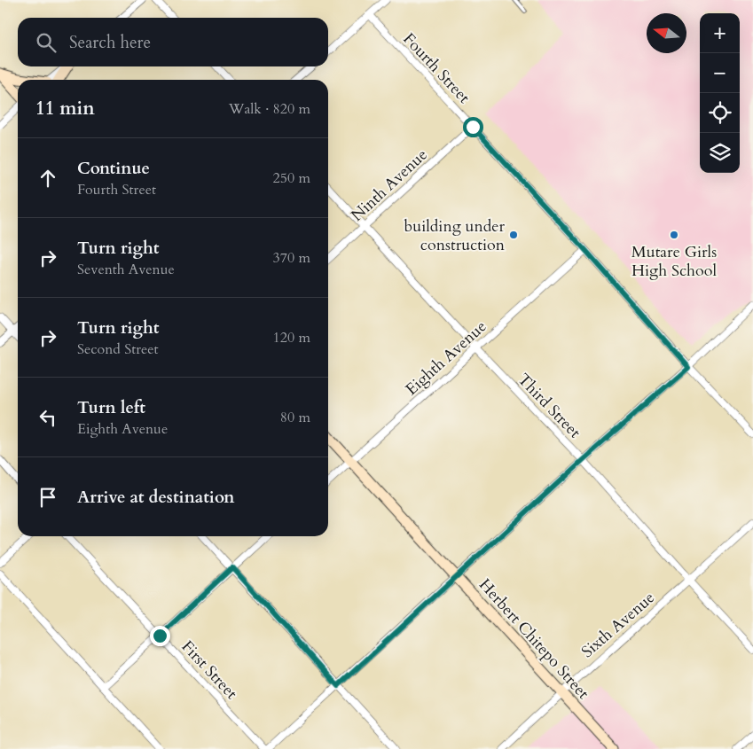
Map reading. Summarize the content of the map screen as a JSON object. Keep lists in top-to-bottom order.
{
  "streets": {
    "main road": ["Herbert Chitepo Street"],
    "street": [
      "Fourth Street",
      "Ninth Avenue",
      "Eighth Avenue",
      "Third Street",
      "Sixth Avenue",
      "First Street"
    ]
  },
  "crossings": [
    ["Fourth Street", "Ninth Avenue"],
    ["Fourth Street", "Eighth Avenue"],
    ["Ninth Avenue", "Third Street"],
    ["Eighth Avenue", "Third Street"],
    ["Eighth Avenue", "Herbert Chitepo Street"],
    ["Third Street", "Sixth Avenue"],
    ["Sixth Avenue", "Herbert Chitepo Street"]
  ],
  "places": ["building under construction", "Mutare Girls High School"],
  "north": "left",
  "page": {
    "map_buttons": ["+", "−"],
    "search": "Search here",
    "heading": ["11 min", "Walk · 820 m"],
    "list": [
      ["Continue", "Fourth Street", "250 m"],
      ["Turn right", "Seventh Avenue", "370 m"],
      ["Turn right", "Second Street", "120 m"],
      ["Turn left", "Eighth Avenue", "80 m"],
      "Arrive at destination"
    ]
  }
}
